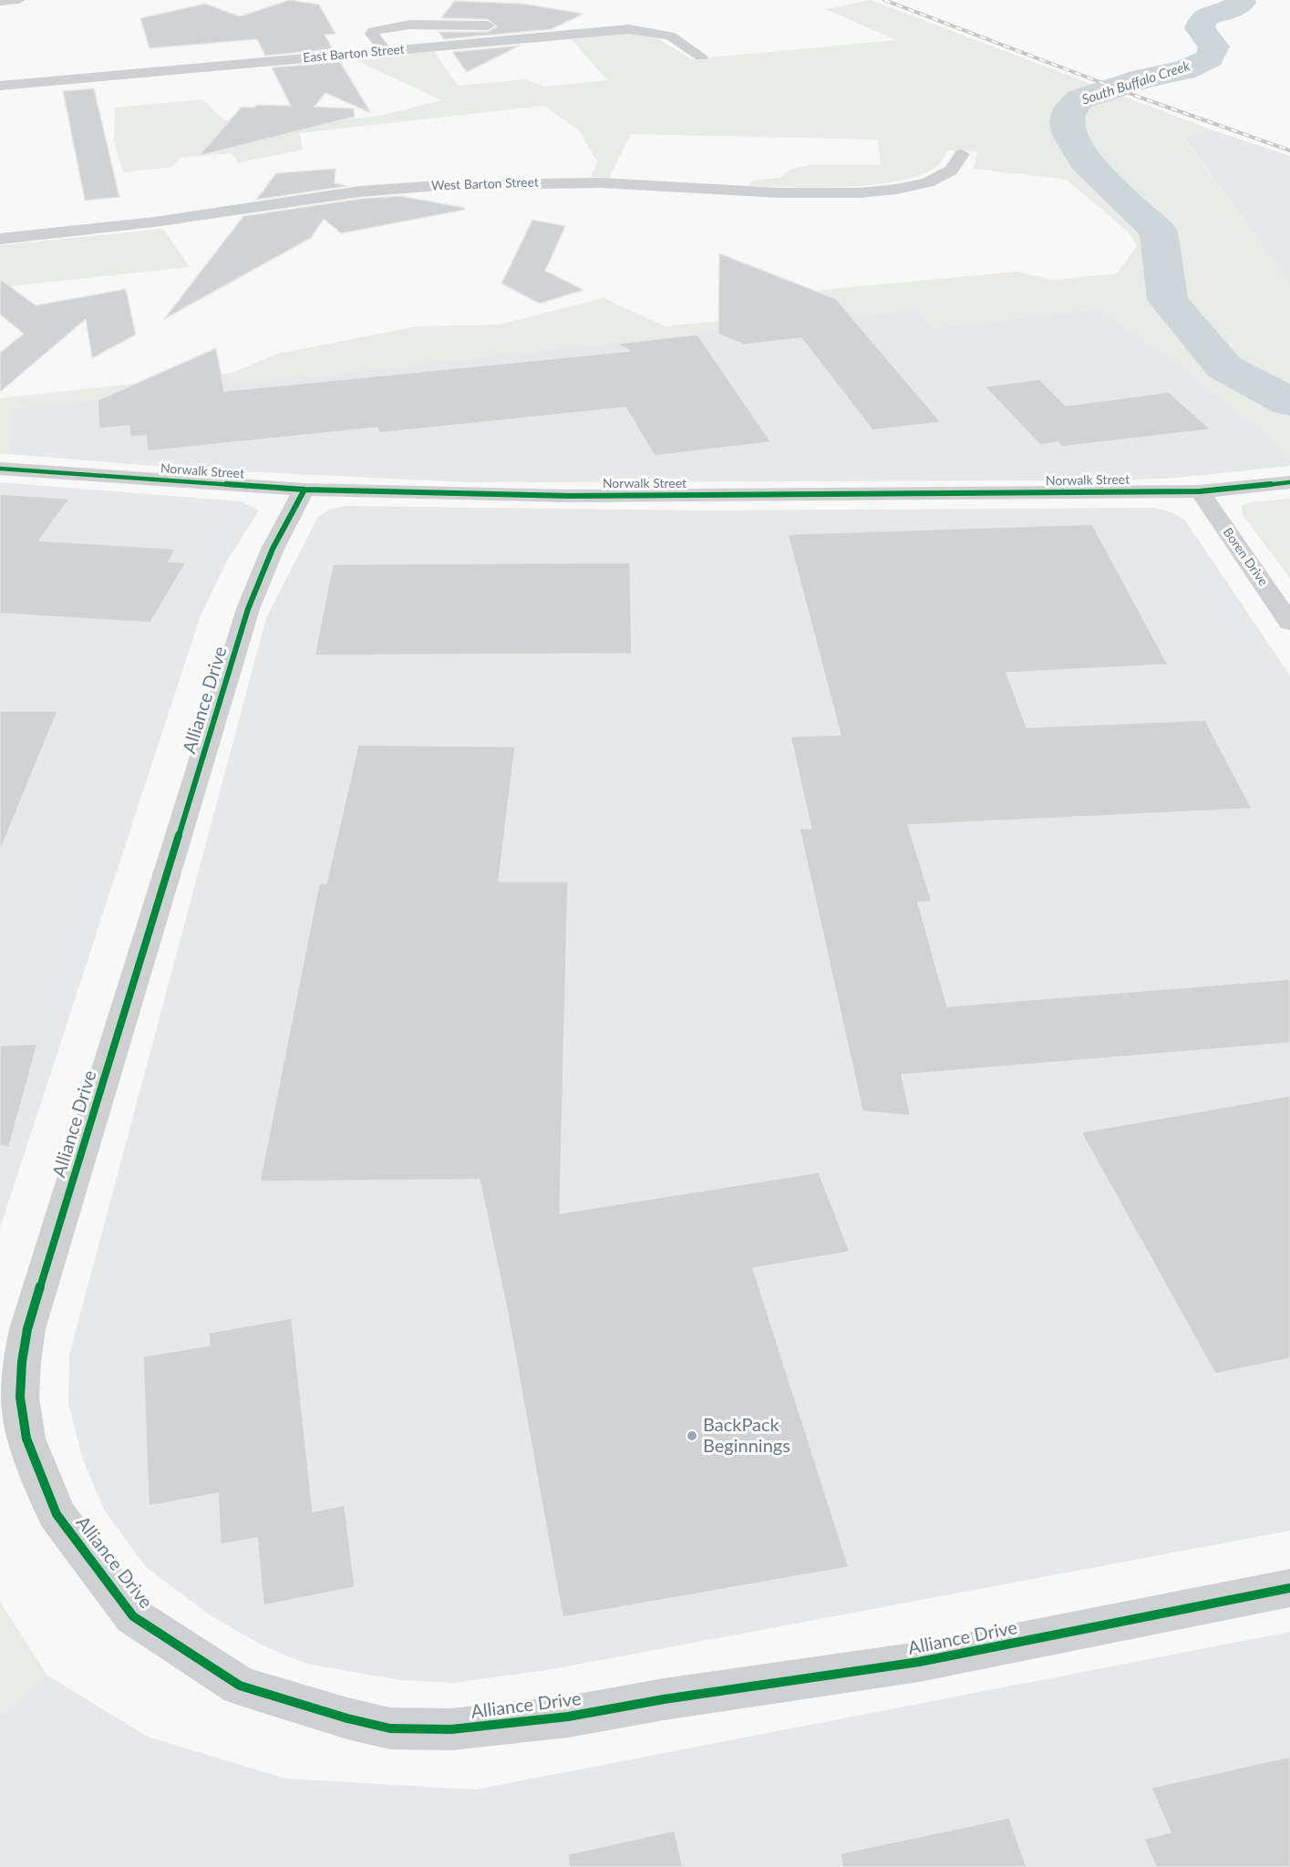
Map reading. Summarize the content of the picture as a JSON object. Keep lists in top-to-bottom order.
{
  "streets": {
    "street": [
      "East Barton Street",
      "West Barton Street",
      "Norwalk Street",
      "Boren Drive",
      "Alliance Drive"
    ]
  },
  "crossings": [
    ["Norwalk Street", "Boren Drive"],
    ["Norwalk Street", "Alliance Drive"]
  ],
  "water": ["South Buffalo Creek"],
  "places": ["BackPack Beginnings"]
}
